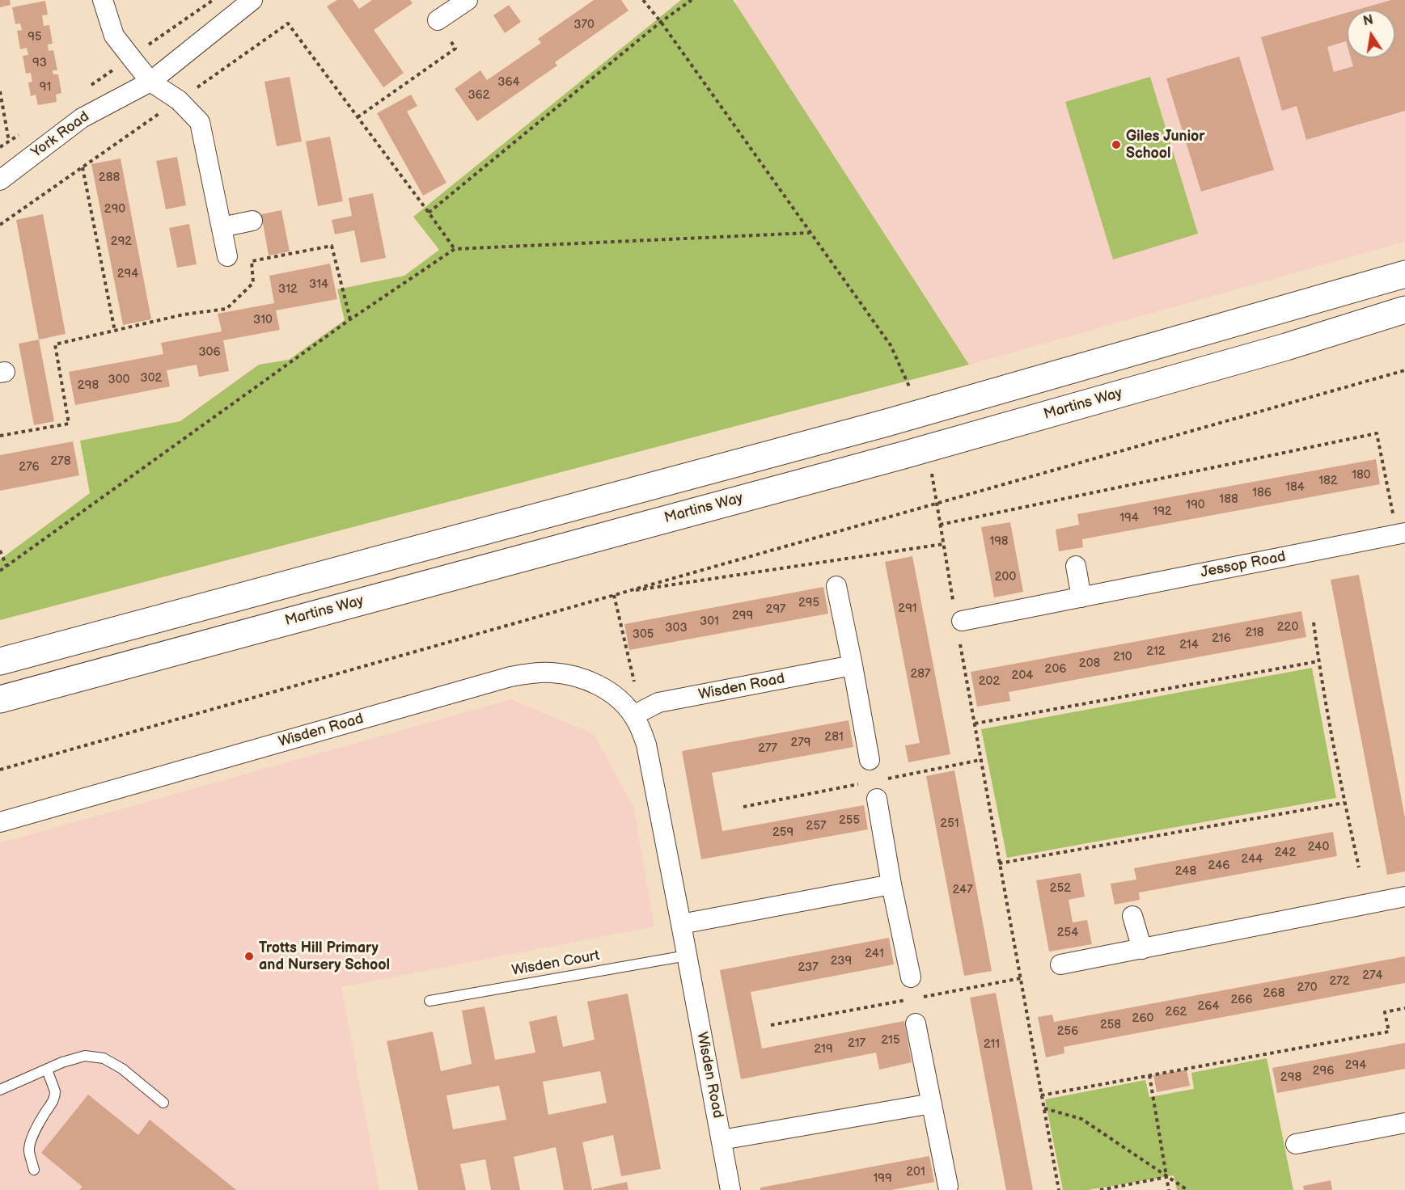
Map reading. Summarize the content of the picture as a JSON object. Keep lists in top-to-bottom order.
{
  "streets": {
    "main road": ["Martins Way"],
    "street": ["York Road", "Jessop Road", "Wisden Road"],
    "lane": ["Wisden Court"]
  },
  "crossings": [
    ["Wisden Road", "Wisden Court"]
  ],
  "places": ["Giles Junior School", "Trotts Hill Primary and Nursery School"],
  "house_numbers": [
    "370",
    "95",
    "93",
    "364",
    "91",
    "362",
    "288",
    "290",
    "292",
    "294",
    "314",
    "312",
    "310",
    "306",
    "302",
    "300",
    "298",
    "278",
    "276",
    "180",
    "182",
    "184",
    "186",
    "188",
    "190",
    "192",
    "194",
    "198",
    "200",
    "295",
    "291",
    "297",
    "299",
    "301",
    "220",
    "303",
    "218",
    "305",
    "216",
    "214",
    "212",
    "210",
    "208",
    "206",
    "287",
    "204",
    "202",
    "281",
    "279",
    "277",
    "255",
    "251",
    "257",
    "259",
    "240",
    "242",
    "244",
    "246",
    "248",
    "252",
    "247",
    "254",
    "241",
    "239",
    "237",
    "274",
    "272",
    "270",
    "268",
    "266",
    "264",
    "262",
    "260",
    "258",
    "256",
    "215",
    "217",
    "211",
    "219",
    "294",
    "296",
    "298",
    "201",
    "199"
  ],
  "north": "top"
}
